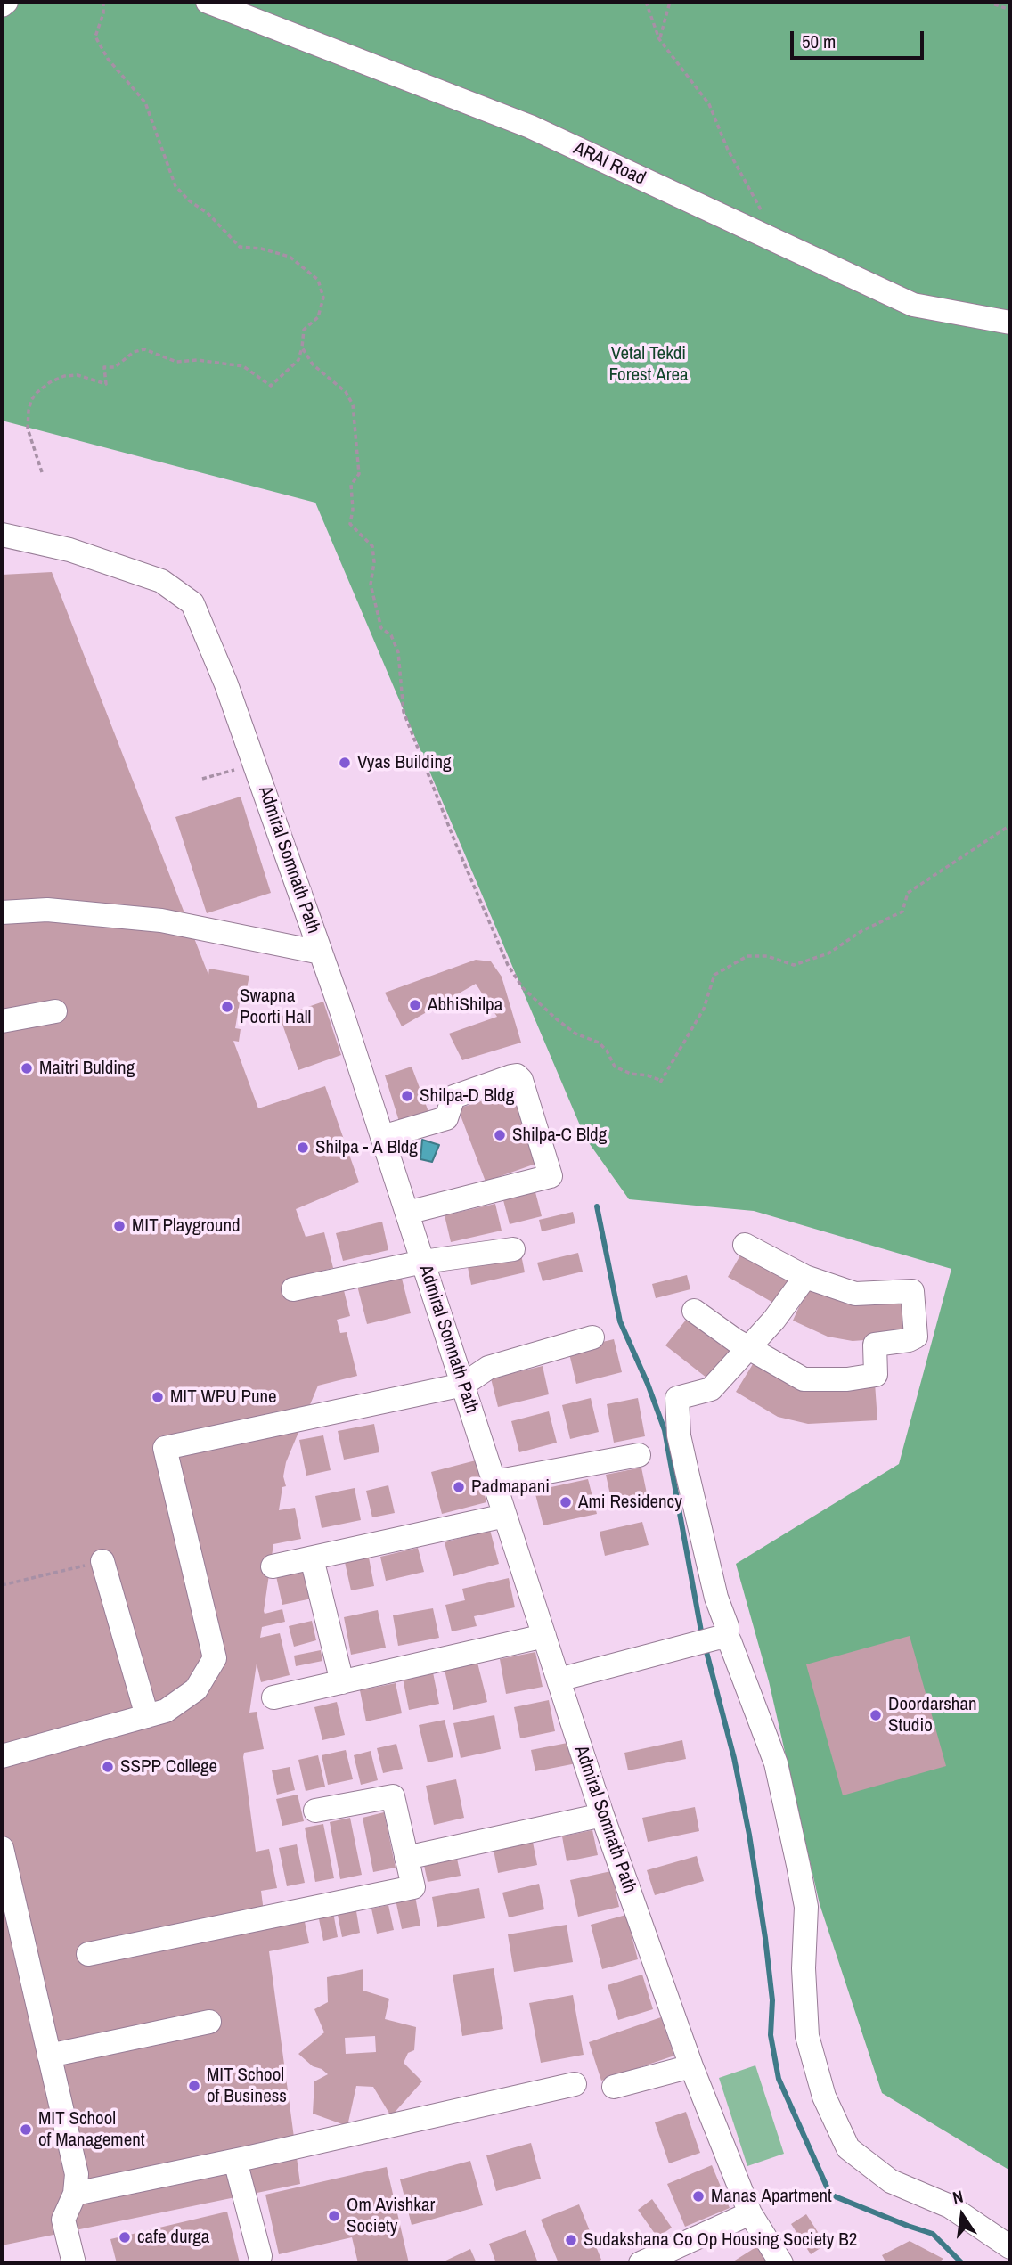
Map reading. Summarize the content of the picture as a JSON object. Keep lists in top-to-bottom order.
{
  "streets": {
    "street": ["ARAI Road", "Admiral Somnath Path"]
  },
  "parks": ["Vetal Tekdi Forest Area"],
  "places": [
    "Vyas Building",
    "AbhiShilpa",
    "Swapna Poorti Hall",
    "Maitri Bulding",
    "Shilpa-D Bldg",
    "Shilpa-C Bldg",
    "Shilpa - A Bldg",
    "MIT Playground",
    "MIT WPU Pune",
    "Padmapani",
    "Ami Residency",
    "Doordarshan Studio",
    "SSPP College",
    "MIT School of Business",
    "MIT School of Management",
    "Manas Apartment",
    "Om Avishkar Society",
    "cafe durga",
    "Sudakshana Co Op Housing Society B2"
  ],
  "scale_bar": "50 m",
  "north": "top"
}
